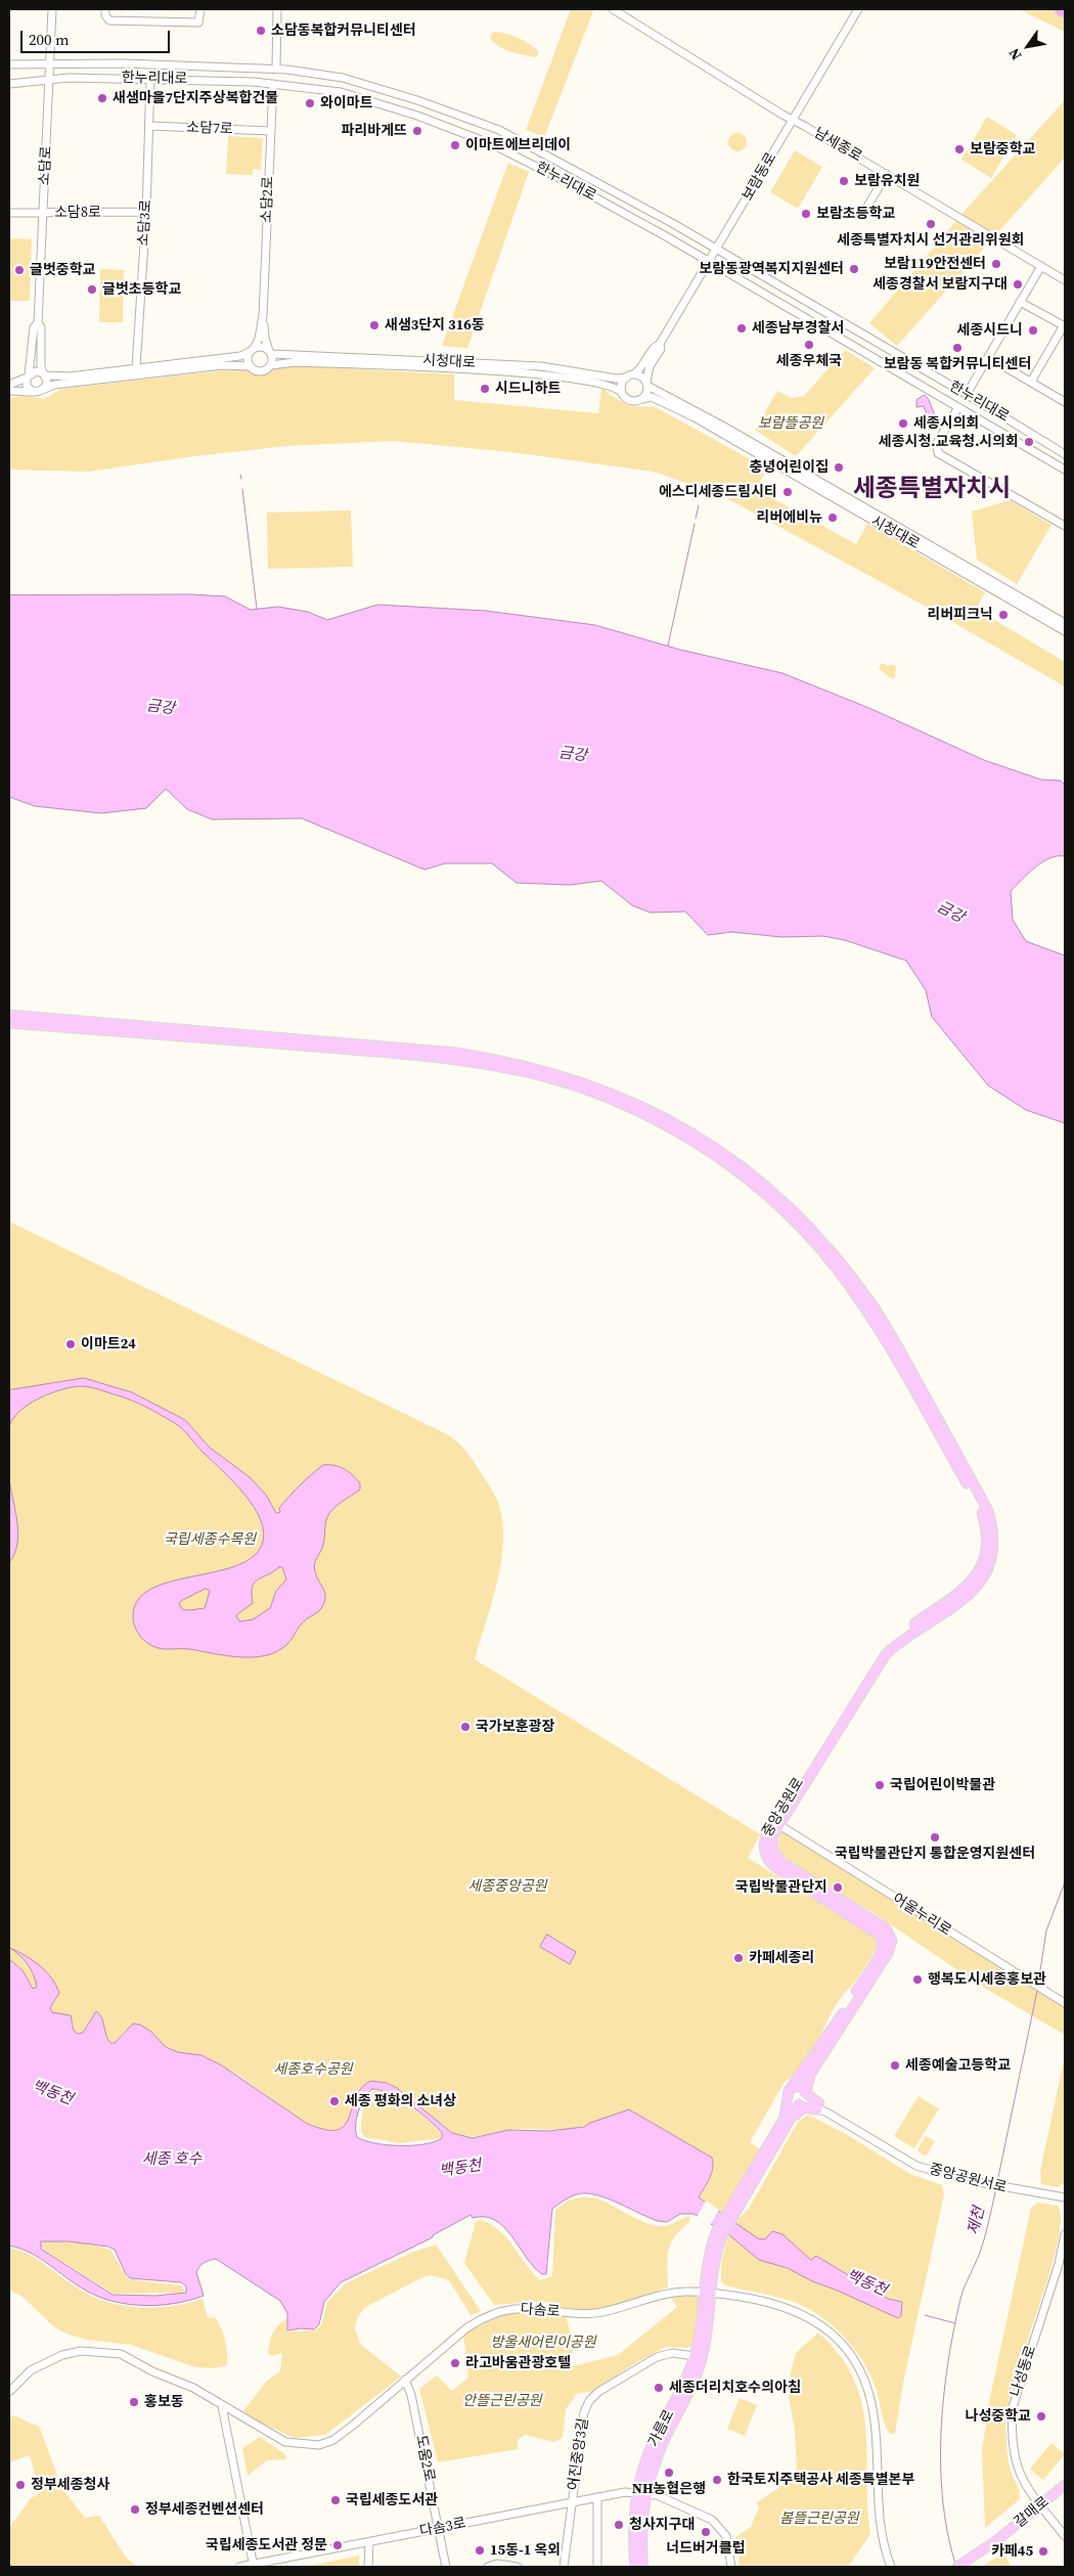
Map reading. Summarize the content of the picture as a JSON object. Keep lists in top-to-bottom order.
{
  "streets": {
    "main road": ["중앙공원로", "가름로", "갈매로"],
    "street": [
      "한누리대로",
      "소담7로",
      "남세종로",
      "소담로",
      "보람동로",
      "소담2로",
      "소담8로",
      "소담3로",
      "시청대로",
      "어울누리로",
      "중앙공원서로",
      "다솜로",
      "나성동로",
      "어진중앙3길",
      "도움2로",
      "다솜3로"
    ]
  },
  "crossings": [
    ["한누리대로", "소담로"],
    ["한누리대로", "보람동로"],
    ["한누리대로", "소담2로"],
    ["한누리대로", "소담3로"],
    ["소담7로", "소담2로"],
    ["소담7로", "소담3로"],
    ["남세종로", "보람동로"],
    ["소담로", "소담8로"],
    ["소담8로", "소담3로"],
    ["중앙공원로", "어울누리로"],
    ["다솜로", "가름로"],
    ["다솜로", "도움2로"],
    ["나성동로", "갈매로"],
    ["가름로", "어진중앙3길"],
    ["가름로", "다솜3로"],
    ["어진중앙3길", "다솜3로"],
    ["도움2로", "다솜3로"]
  ],
  "districts": ["세종특별자치시"],
  "water": [
    "금강",
    "백동천",
    "세종 호수",
    "제천"
  ],
  "parks": [
    "보람뜰공원",
    "국립세종수목원",
    "세종중앙공원",
    "세종호수공원",
    "방울새어린이공원",
    "안뜰근린공원",
    "봄뜰근린공원"
  ],
  "places": [
    "소담동복합커뮤니티센터",
    "새샘마을7단지주상복합건물",
    "와이마트",
    "파리바게뜨",
    "이마트에브리데이",
    "보람중학교",
    "보람유치원",
    "보람초등학교",
    "세종특별자치시 선거관리위원회",
    "보람119안전센터",
    "보람동광역복지지원센터",
    "글벗중학교",
    "세종경찰서 보람지구대",
    "글벗초등학교",
    "새샘3단지 316동",
    "세종남부경찰서",
    "세종시드니",
    "세종우체국",
    "보람동 복합커뮤니티센터",
    "시드니하트",
    "세종시의회",
    "세종시청.교육청.시의회",
    "충녕어린이집",
    "에스디세종드림시티",
    "리버에비뉴",
    "리버피크닉",
    "이마트24",
    "국가보훈광장",
    "국립어린이박물관",
    "국립박물관단지 통합운영지원센터",
    "국립박물관단지",
    "카페세종리",
    "행복도시세종홍보관",
    "세종예술고등학교",
    "세종 평화의 소녀상",
    "라고바움관광호텔",
    "세종더리치호수의아침",
    "홍보동",
    "나성중학교",
    "NH농협은행",
    "한국토지주택공사 세종특별본부",
    "정부세종청사",
    "국립세종도서관",
    "정부세종컨벤션센터",
    "청사지구대",
    "너드버거클럽",
    "국립세종도서관 정문",
    "15동-1 옥외",
    "카페45"
  ],
  "scale_bar": "200 m",
  "north": "bottom left"
}
